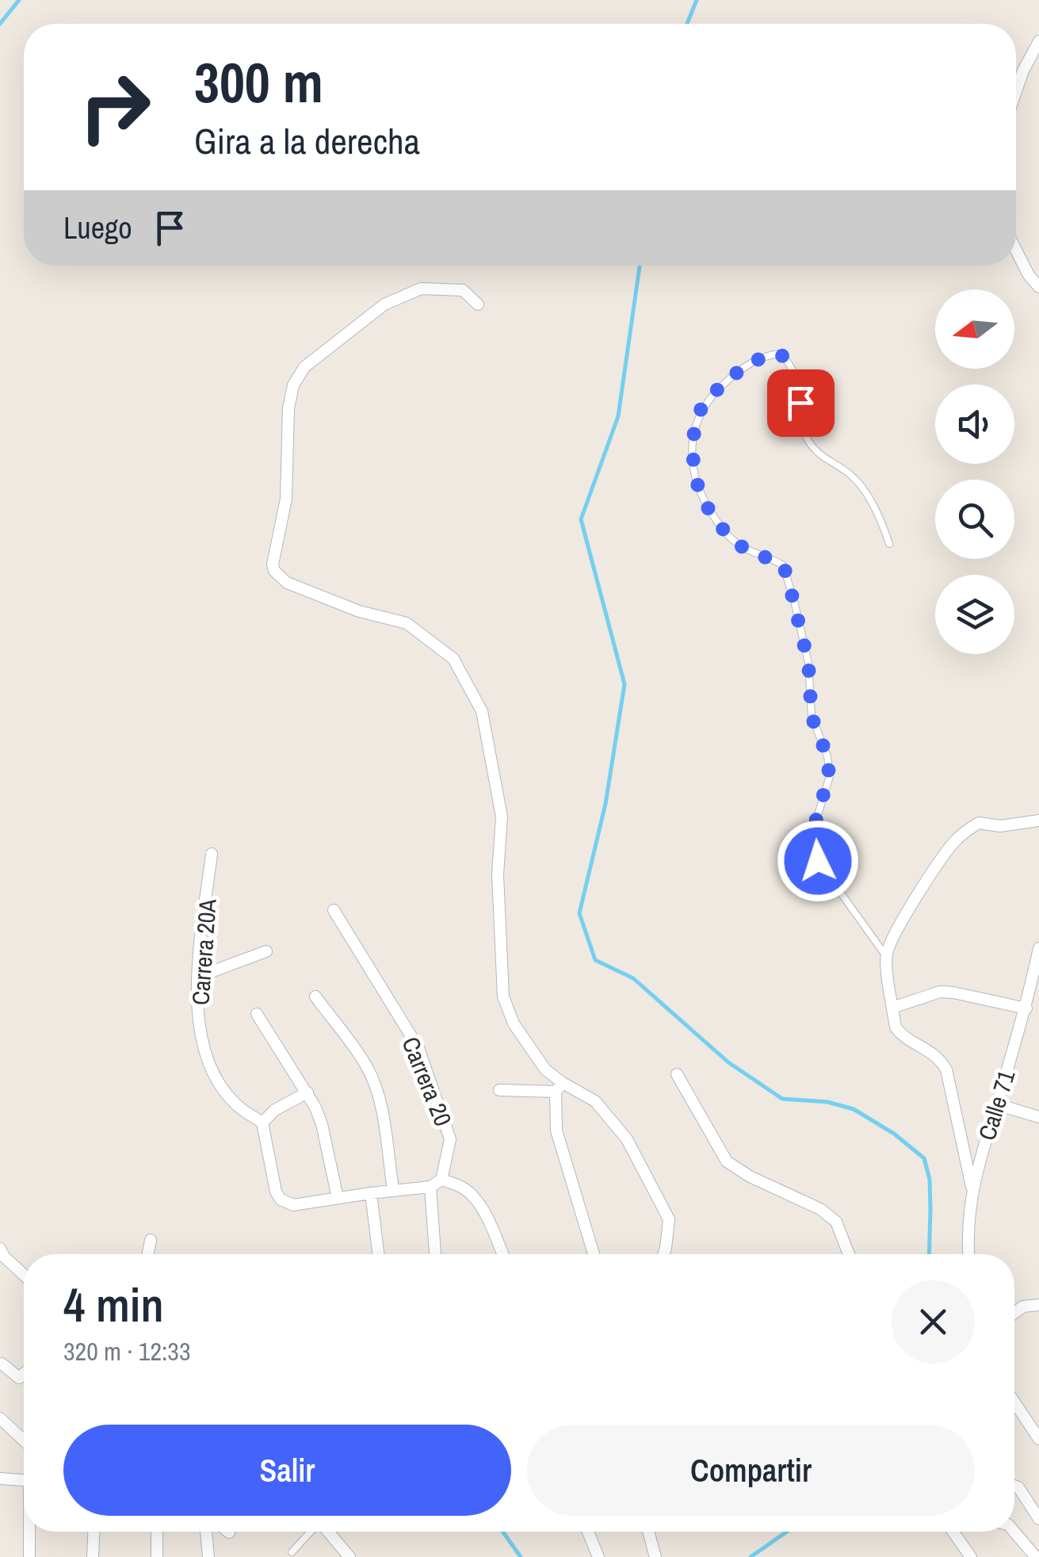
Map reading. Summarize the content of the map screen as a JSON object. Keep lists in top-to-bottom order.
{
  "streets": {
    "street": ["Carrera 20A", "Carrera 20", "Calle 71"]
  },
  "north": "left",
  "page": {
    "turn": ["300 m", "Gira a la derecha"],
    "then": "Luego",
    "heading": ["4 min", "320 m · 12:33"],
    "buttons": ["Salir", "Compartir"]
  }
}
